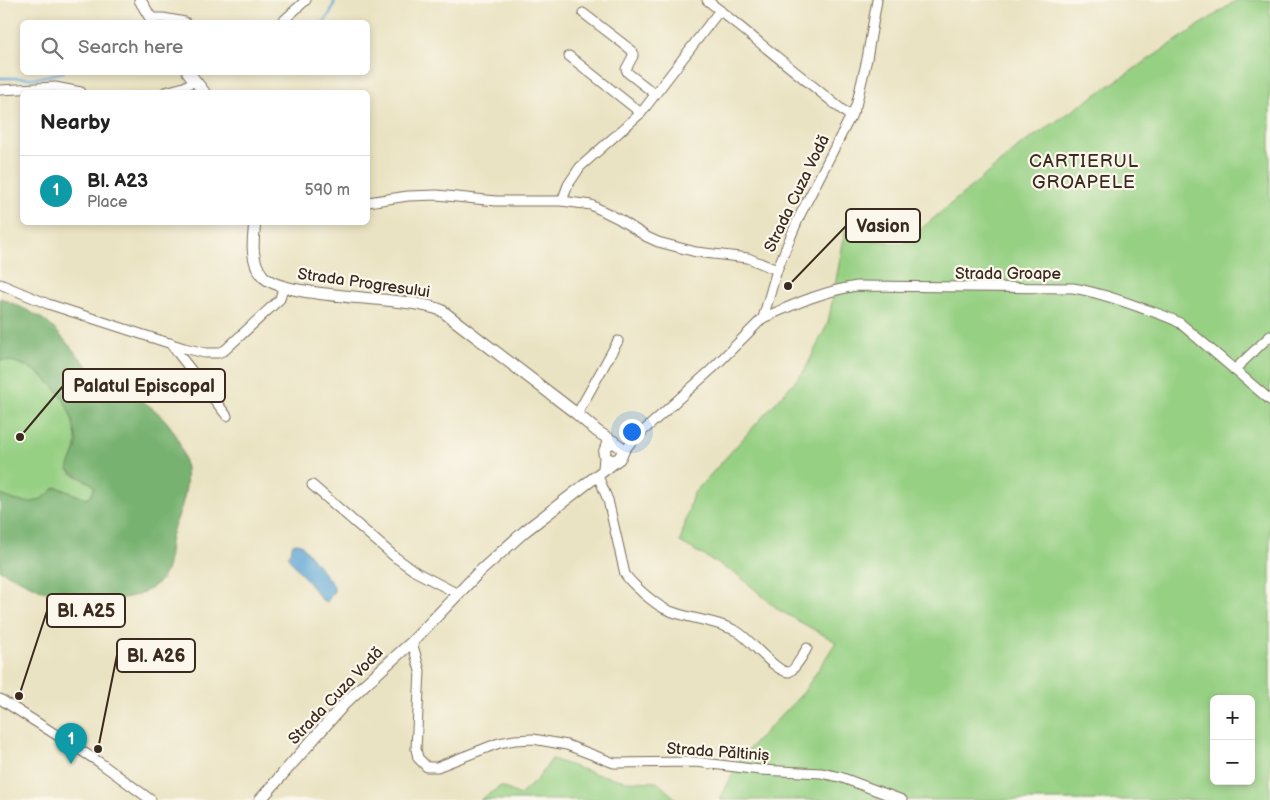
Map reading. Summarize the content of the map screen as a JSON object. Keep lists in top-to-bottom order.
{
  "streets": {
    "street": [
      "Strada Cuza Vodă",
      "Strada Groape",
      "Strada Progresului",
      "Strada Păltiniș"
    ]
  },
  "crossings": [
    ["Strada Cuza Vodă", "Strada Groape"],
    ["Strada Cuza Vodă", "Strada Progresului"],
    ["Strada Cuza Vodă", "Strada Păltiniș"]
  ],
  "districts": ["CARTIERUL GROAPELE"],
  "places": [
    "Vasion",
    "Palatul Episcopal",
    "Bl. A25",
    "Bl. A26"
  ],
  "page": {
    "search": "Search here",
    "heading": "Nearby",
    "list": [
      {
        "mark": "1",
        "name": "Bl. A23",
        "note": "Place",
        "value": "590 m"
      }
    ],
    "map_buttons": ["+", "−"],
    "pins": "1"
  }
}
